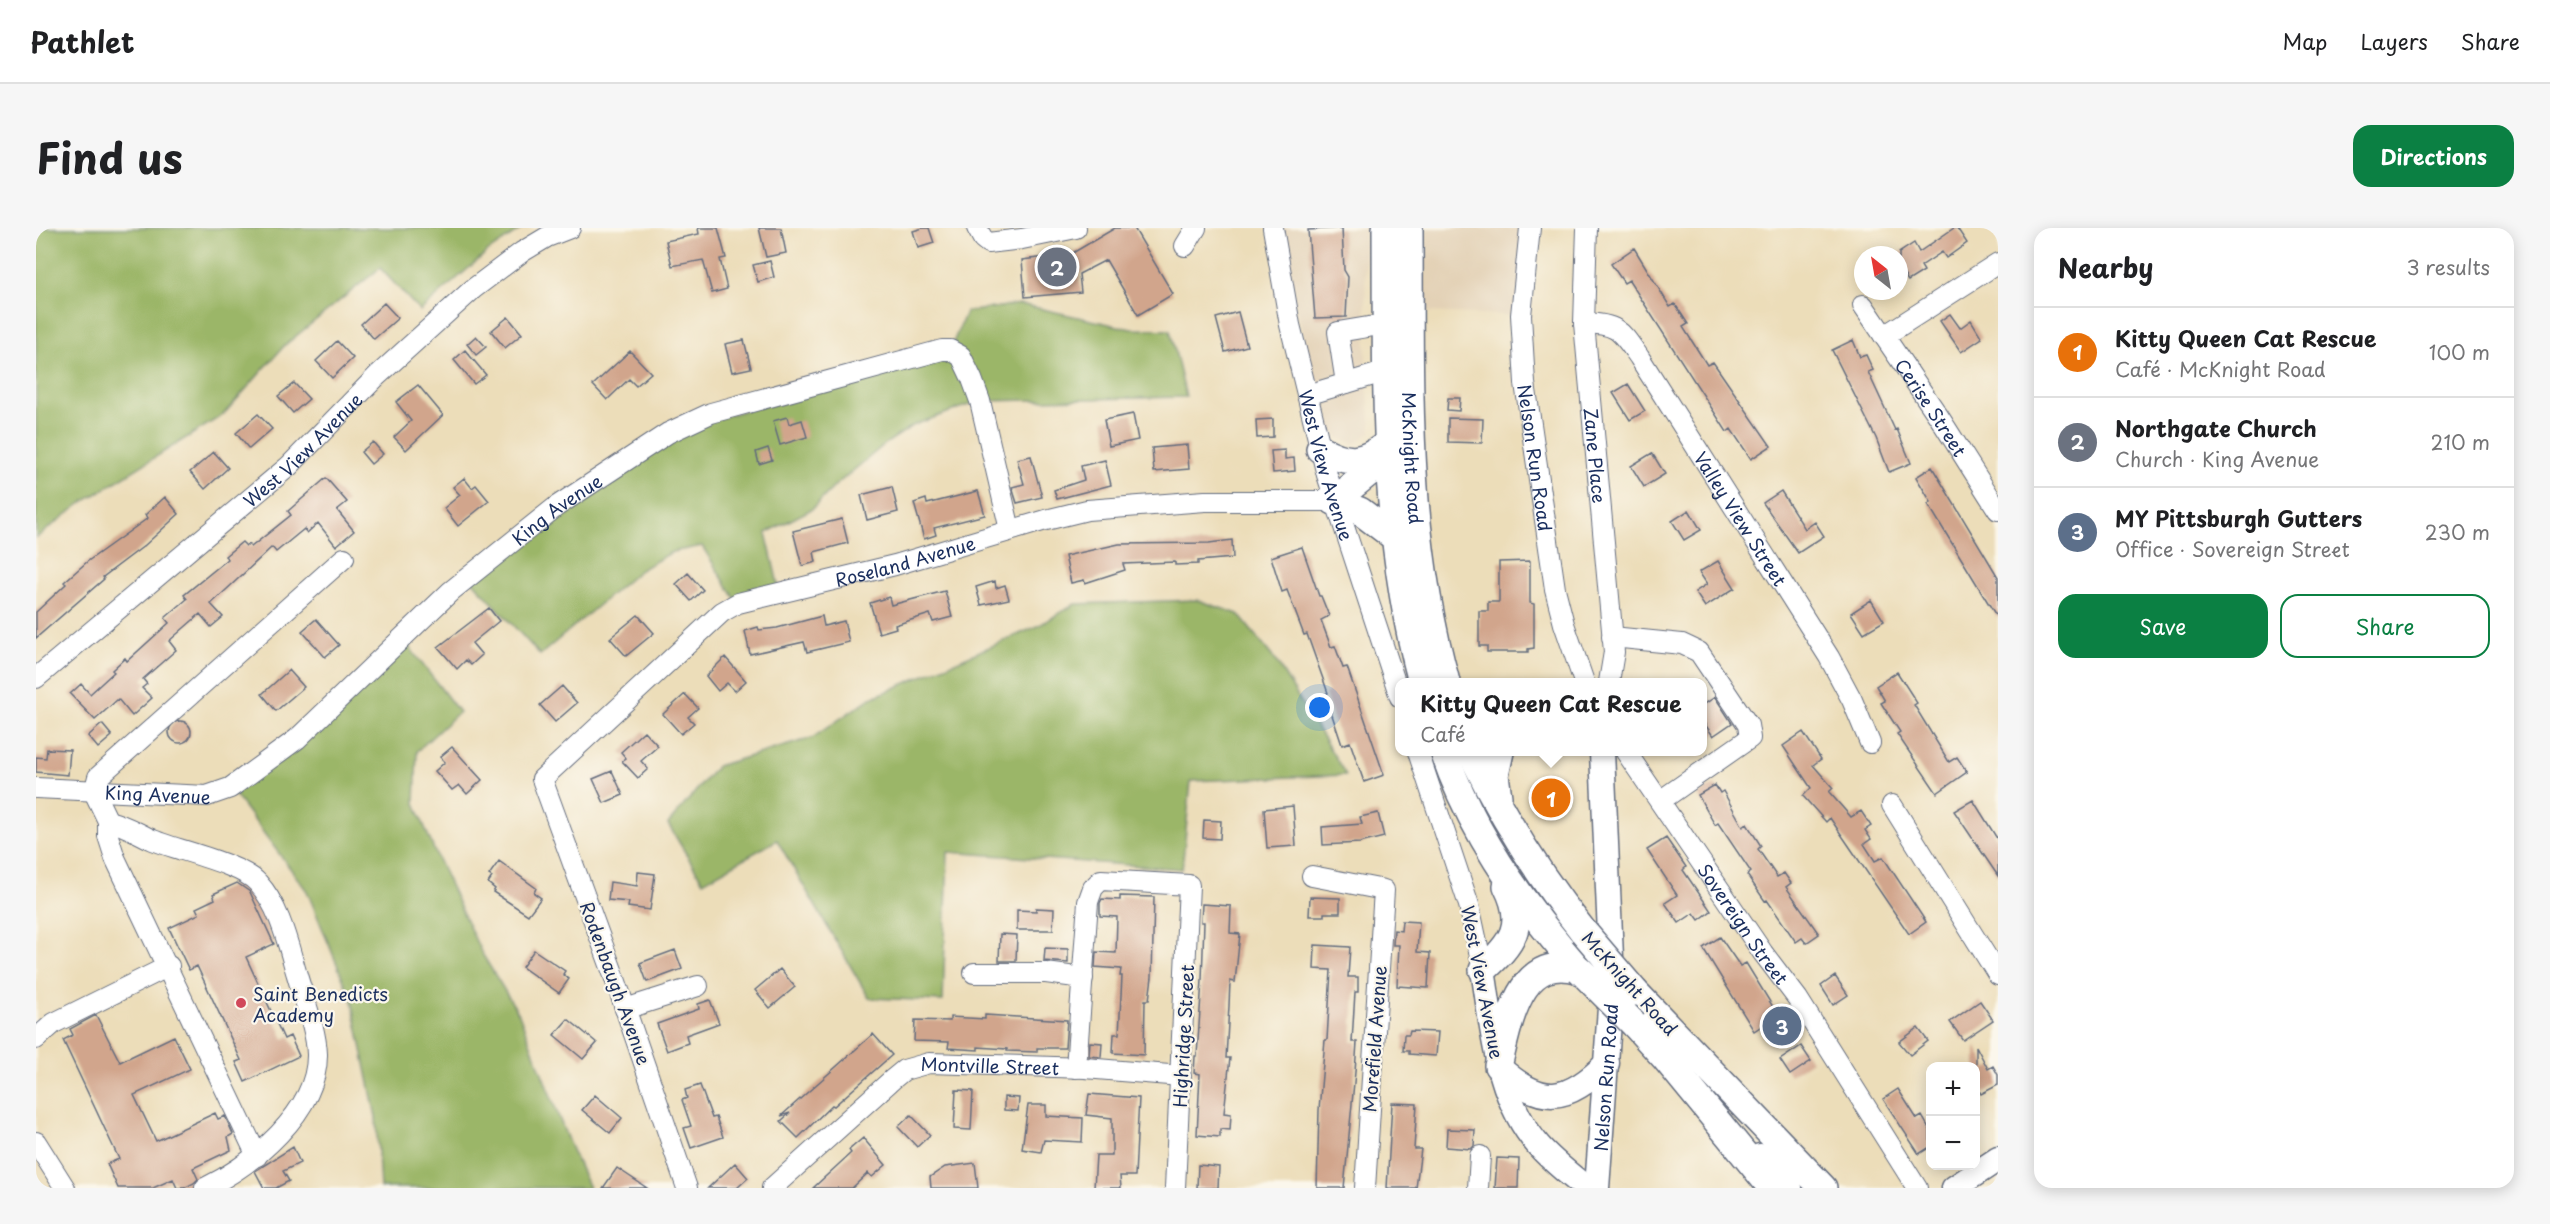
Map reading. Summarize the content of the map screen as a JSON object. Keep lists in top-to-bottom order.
{
  "streets": {
    "highway": ["McKnight Road"],
    "main road": ["West View Avenue", "Nelson Run Road"],
    "street": [
      "Cerise Street",
      "Zane Place",
      "King Avenue",
      "Valley View Street",
      "Roseland Avenue",
      "Sovereign Street",
      "Rodenbaugh Avenue",
      "Highridge Street",
      "Morefield Avenue",
      "Montville Street"
    ]
  },
  "crossings": [
    ["West View Avenue", "Roseland Avenue"],
    ["Zane Place", "Valley View Street"],
    ["King Avenue", "Roseland Avenue"],
    ["Roseland Avenue", "Rodenbaugh Avenue"],
    ["Highridge Street", "Montville Street"]
  ],
  "places": ["Saint Benedicts Academy"],
  "north": "top left",
  "page": {
    "header": "Pathlet",
    "nav": ["Map", "Layers", "Share"],
    "title": "Find us",
    "buttons": [
      "Directions",
      ["Save", "Share"]
    ],
    "heading": ["Nearby", "3 results"],
    "pins": ["2", "1", "3"],
    "list": [
      {
        "mark": "1",
        "name": "Kitty Queen Cat Rescue",
        "note": "Café · McKnight Road",
        "value": "100 m"
      },
      {
        "mark": "2",
        "name": "Northgate Church",
        "note": "Church · King Avenue",
        "value": "210 m"
      },
      {
        "mark": "3",
        "name": "MY Pittsburgh Gutters",
        "note": "Office · Sovereign Street",
        "value": "230 m"
      }
    ],
    "popup": ["Kitty Queen Cat Rescue", "Café"],
    "map_buttons": ["+", "−"]
  }
}
